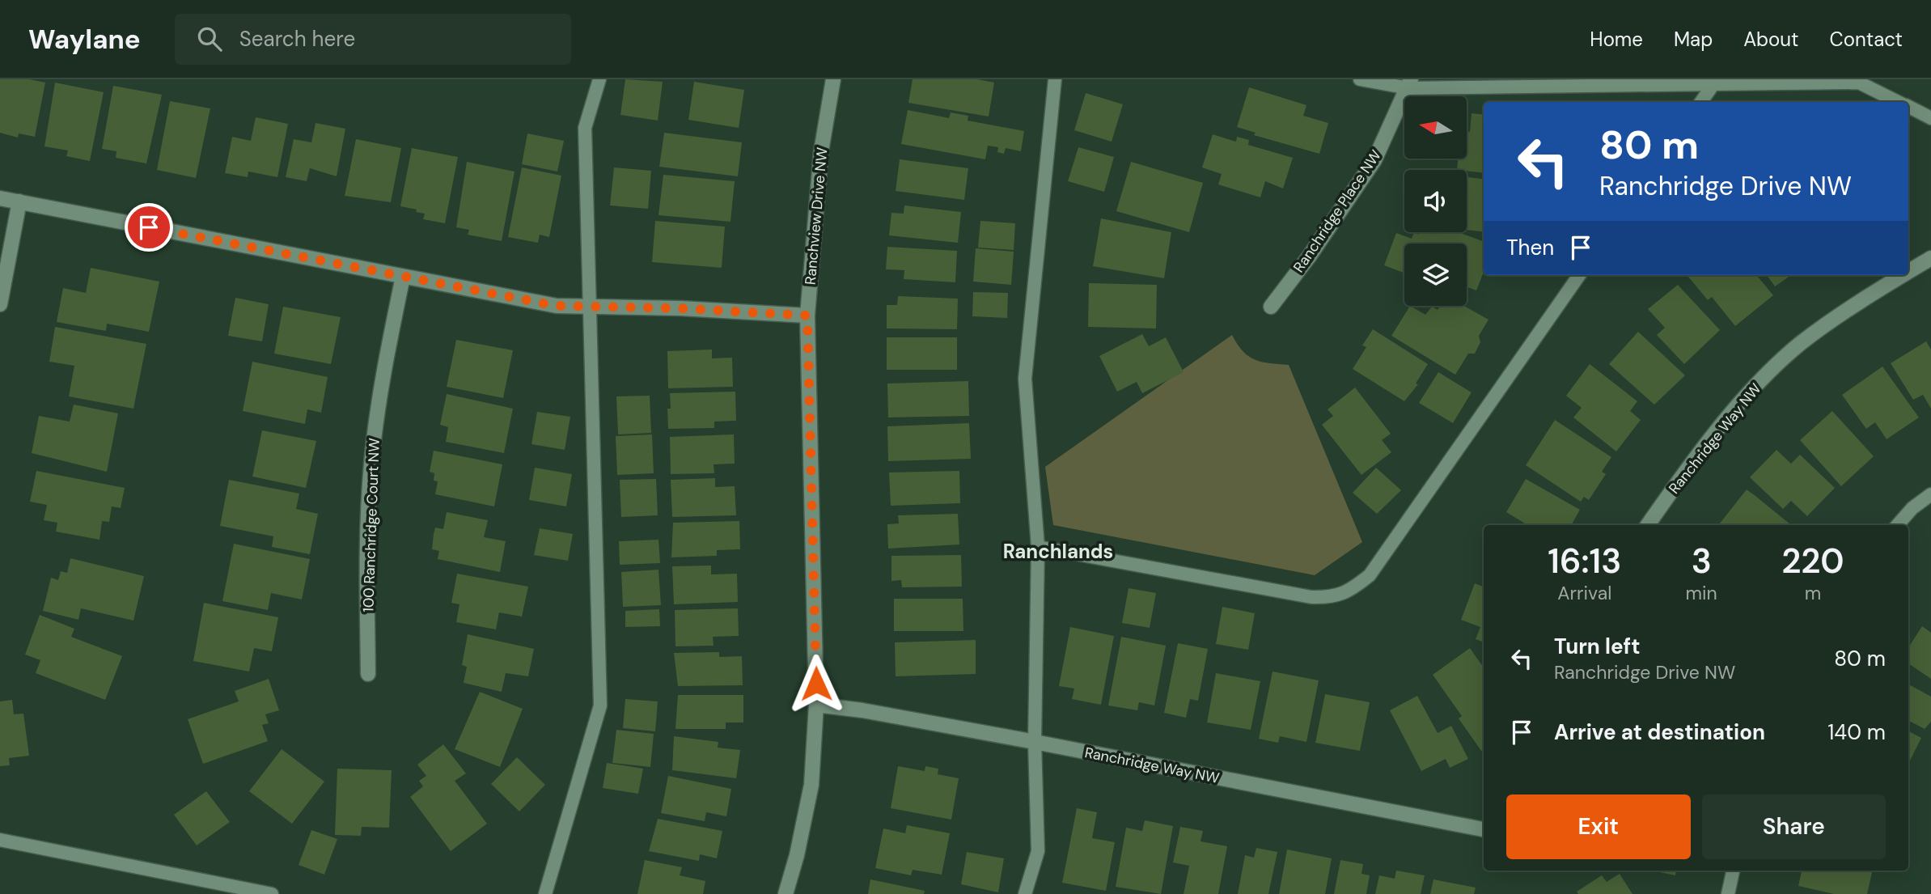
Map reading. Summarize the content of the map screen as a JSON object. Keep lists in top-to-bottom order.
{
  "streets": {
    "street": [
      "Ranchridge Place NW",
      "Ranchview Drive NW",
      "Ranchridge Way NW",
      "100 Ranchridge Court NW"
    ]
  },
  "crossings": [
    ["Ranchview Drive NW", "Ranchridge Way NW"]
  ],
  "districts": ["Ranchlands"],
  "north": "left",
  "page": {
    "header": "Waylane",
    "search": "Search here",
    "nav": [
      "Home",
      "Map",
      "About",
      "Contact"
    ],
    "turn": ["80 m", "Ranchridge Drive NW"],
    "then": "Then",
    "eta": [
      "16:13",
      "Arrival",
      "3",
      "min",
      "220",
      "m"
    ],
    "list": [
      {
        "name": "Turn left",
        "note": "Ranchridge Drive NW",
        "value": "80 m"
      },
      {
        "name": "Arrive at destination",
        "value": "140 m"
      }
    ],
    "buttons": ["Exit", "Share"]
  }
}
